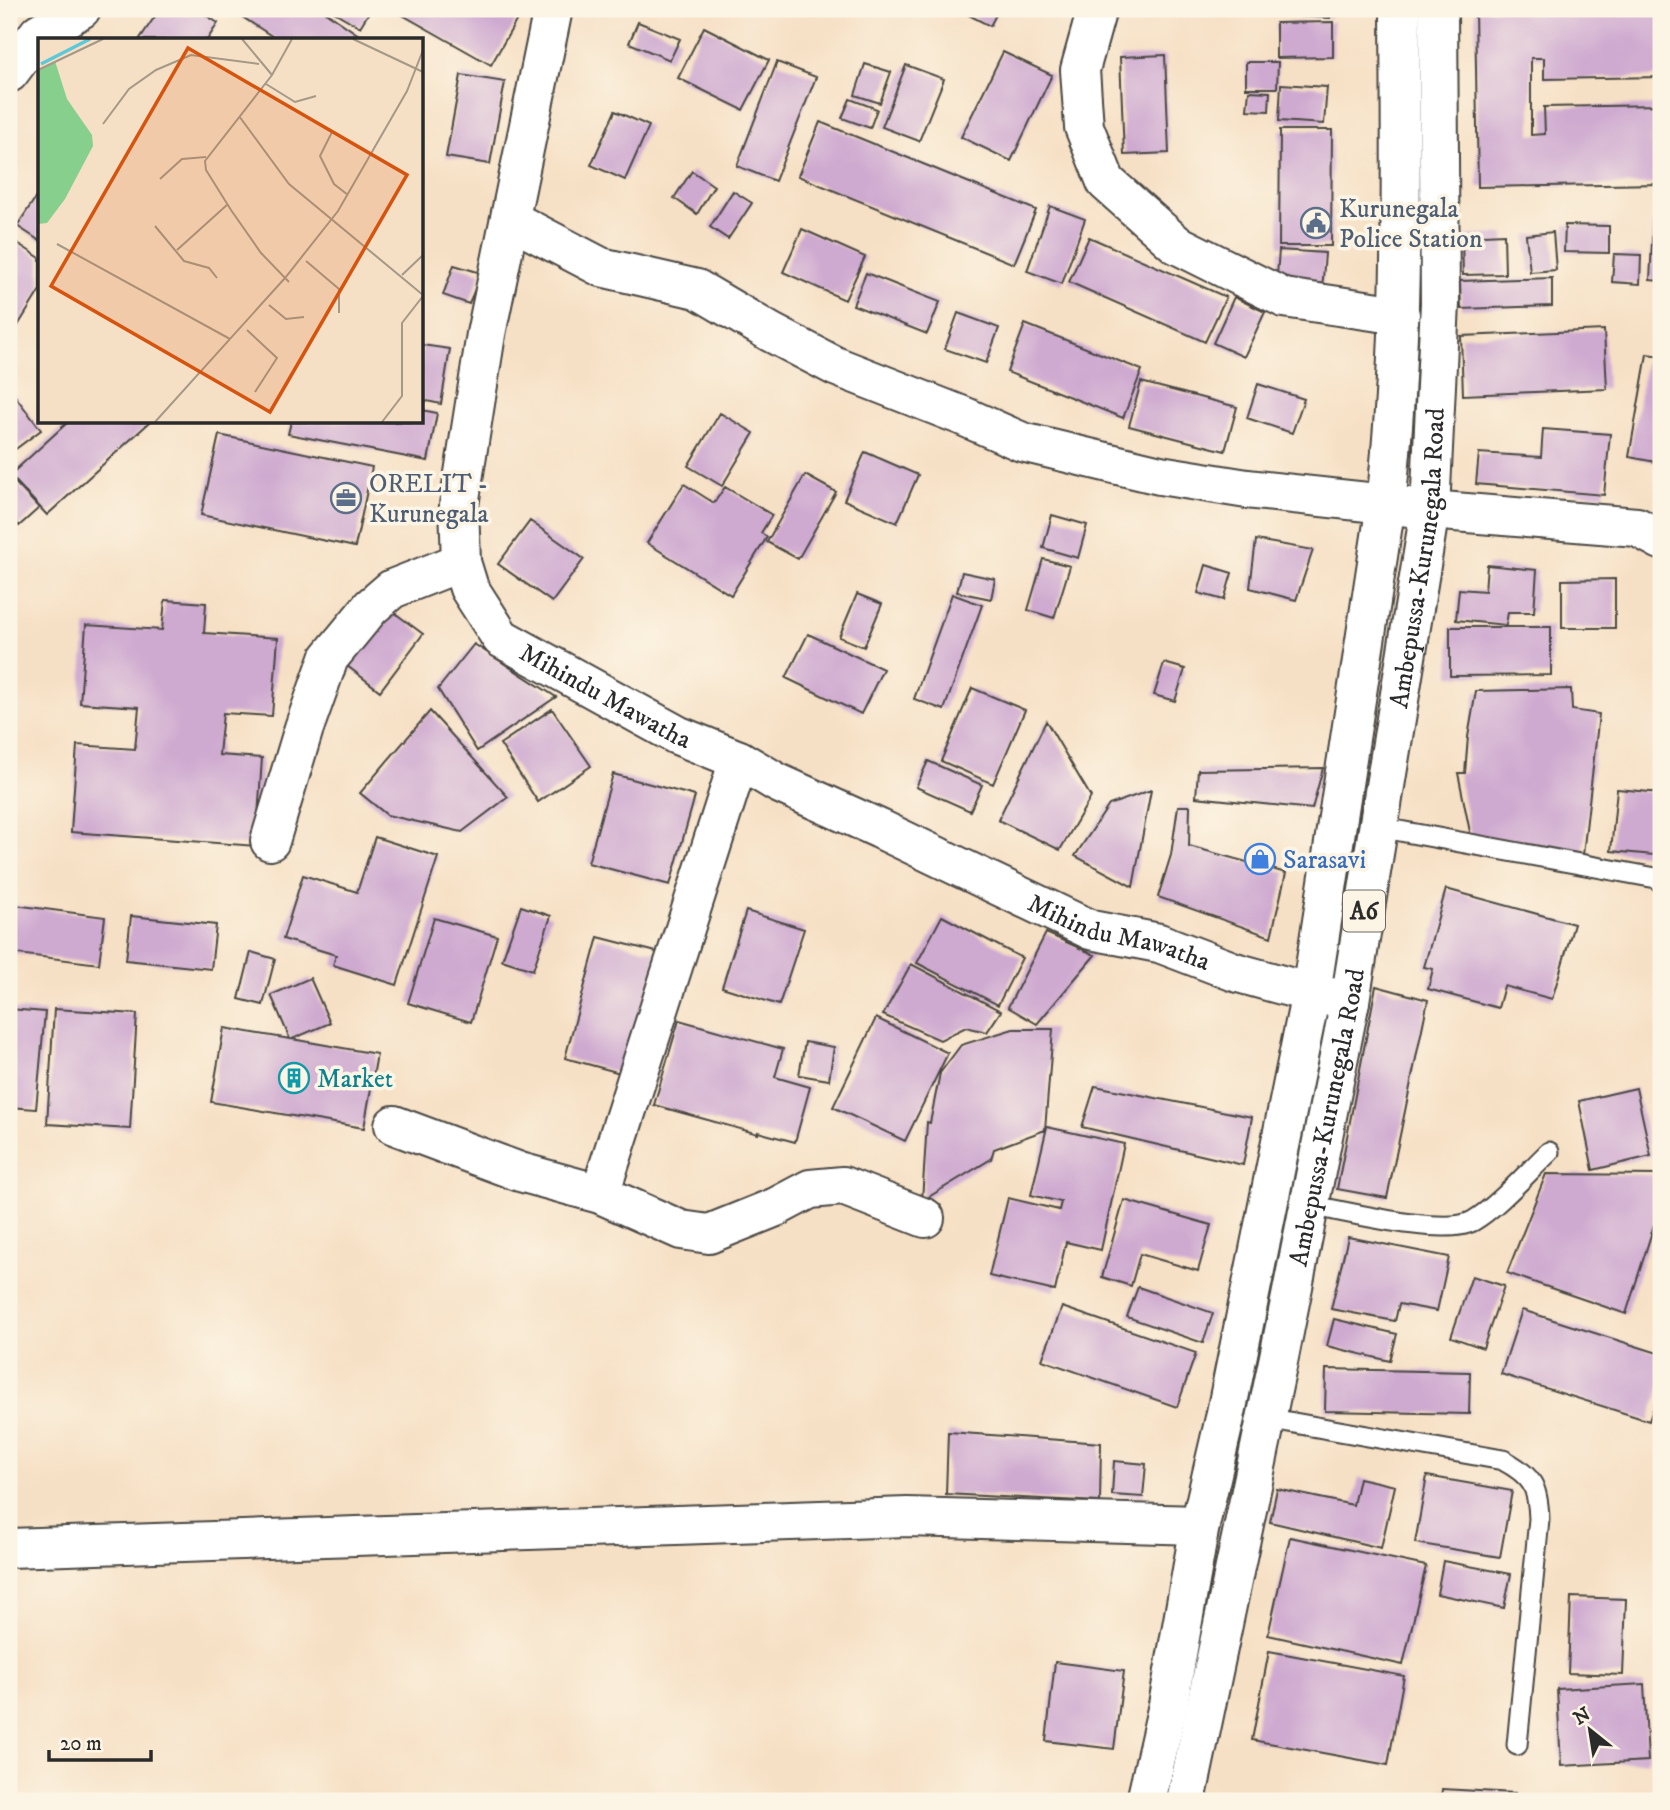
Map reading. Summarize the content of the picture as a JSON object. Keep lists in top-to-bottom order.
{
  "streets": {
    "main road": ["Ambepussa-Kurunegala Road", "Mihindu Mawatha", "A6"]
  },
  "crossings": [
    ["Ambepussa-Kurunegala Road", "Mihindu Mawatha"]
  ],
  "places": {
    "public building": ["Kurunegala Police Station"],
    "office": ["ORELIT - Kurunegala"],
    "shop": ["Sarasavi"],
    "building": ["Market"]
  },
  "scale_bar": "20 m",
  "north": "top left"
}
